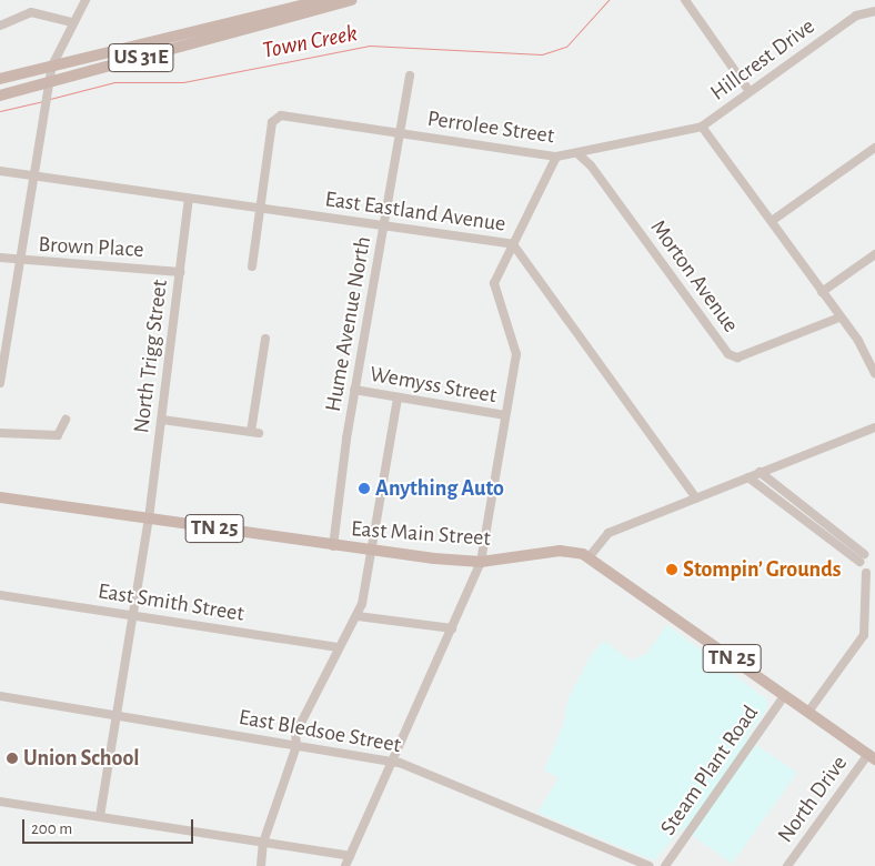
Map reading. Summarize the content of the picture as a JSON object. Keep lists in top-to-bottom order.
{
  "streets": {
    "main road": ["US 31E", "TN 25", "East Main Street"],
    "street": [
      "Hillcrest Drive",
      "Perrolee Street",
      "East Eastland Avenue",
      "Brown Place",
      "Morton Avenue",
      "Hume Avenue North",
      "North Trigg Street",
      "Wemyss Street",
      "East Smith Street",
      "East Bledsoe Street",
      "Steam Plant Road",
      "North Drive"
    ]
  },
  "crossings": [
    ["Hillcrest Drive", "Perrolee Street"],
    ["Perrolee Street", "East Eastland Avenue"],
    ["Perrolee Street", "Morton Avenue"],
    ["Perrolee Street", "Hume Avenue North"],
    ["East Eastland Avenue", "Hume Avenue North"],
    ["East Eastland Avenue", "North Trigg Street"],
    ["Brown Place", "North Trigg Street"],
    ["Hume Avenue North", "Wemyss Street"],
    ["Hume Avenue North", "East Main Street"],
    ["North Trigg Street", "East Main Street"],
    ["North Trigg Street", "East Smith Street"],
    ["North Trigg Street", "East Bledsoe Street"],
    ["TN 25", "East Main Street"],
    ["TN 25", "Steam Plant Road"],
    ["TN 25", "North Drive"]
  ],
  "water": ["Town Creek"],
  "places": ["Anything Auto", "Stompin’ Grounds", "Union School"],
  "scale_bar": "200 m"
}
